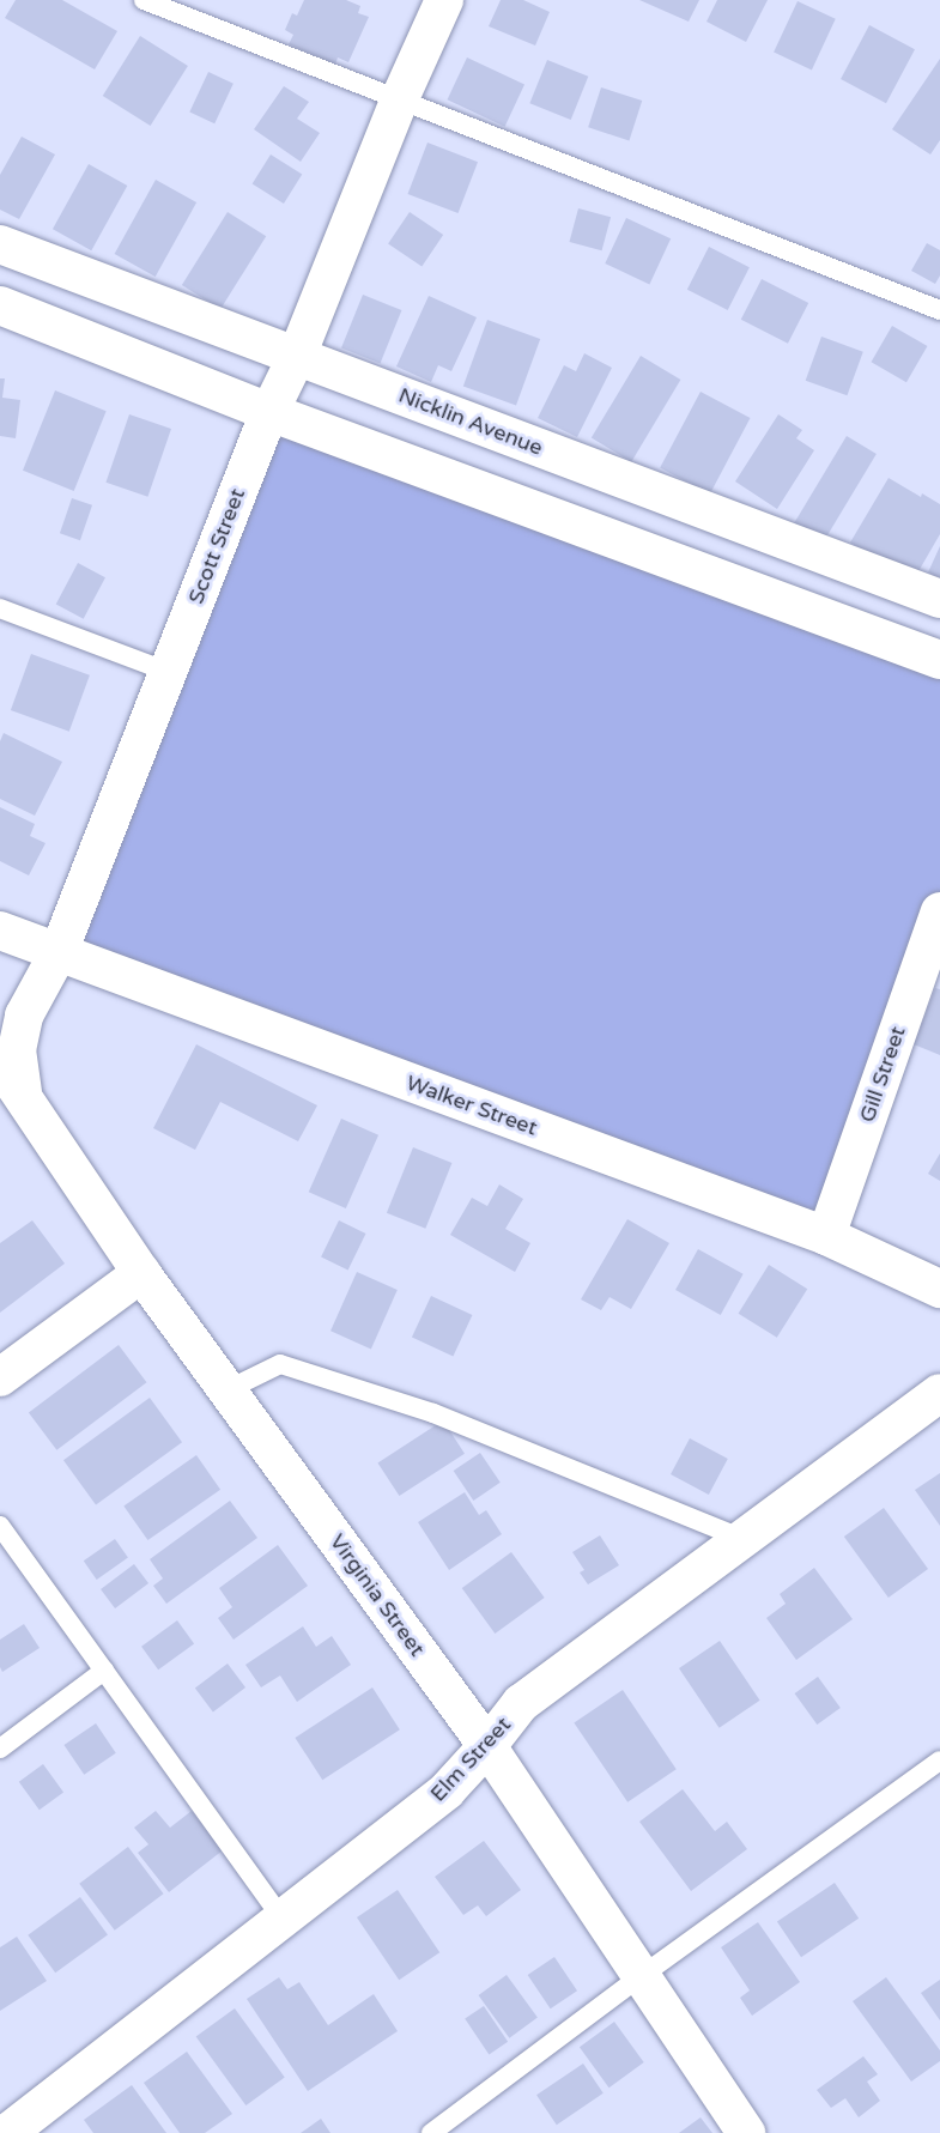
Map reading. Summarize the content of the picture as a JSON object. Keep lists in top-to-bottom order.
{
  "streets": {
    "street": [
      "Nicklin Avenue",
      "Scott Street",
      "Gill Street",
      "Walker Street",
      "Virginia Street",
      "Elm Street"
    ]
  },
  "crossings": [
    ["Nicklin Avenue", "Scott Street"],
    ["Scott Street", "Walker Street"],
    ["Scott Street", "Virginia Street"],
    ["Gill Street", "Walker Street"],
    ["Virginia Street", "Elm Street"]
  ]
}
